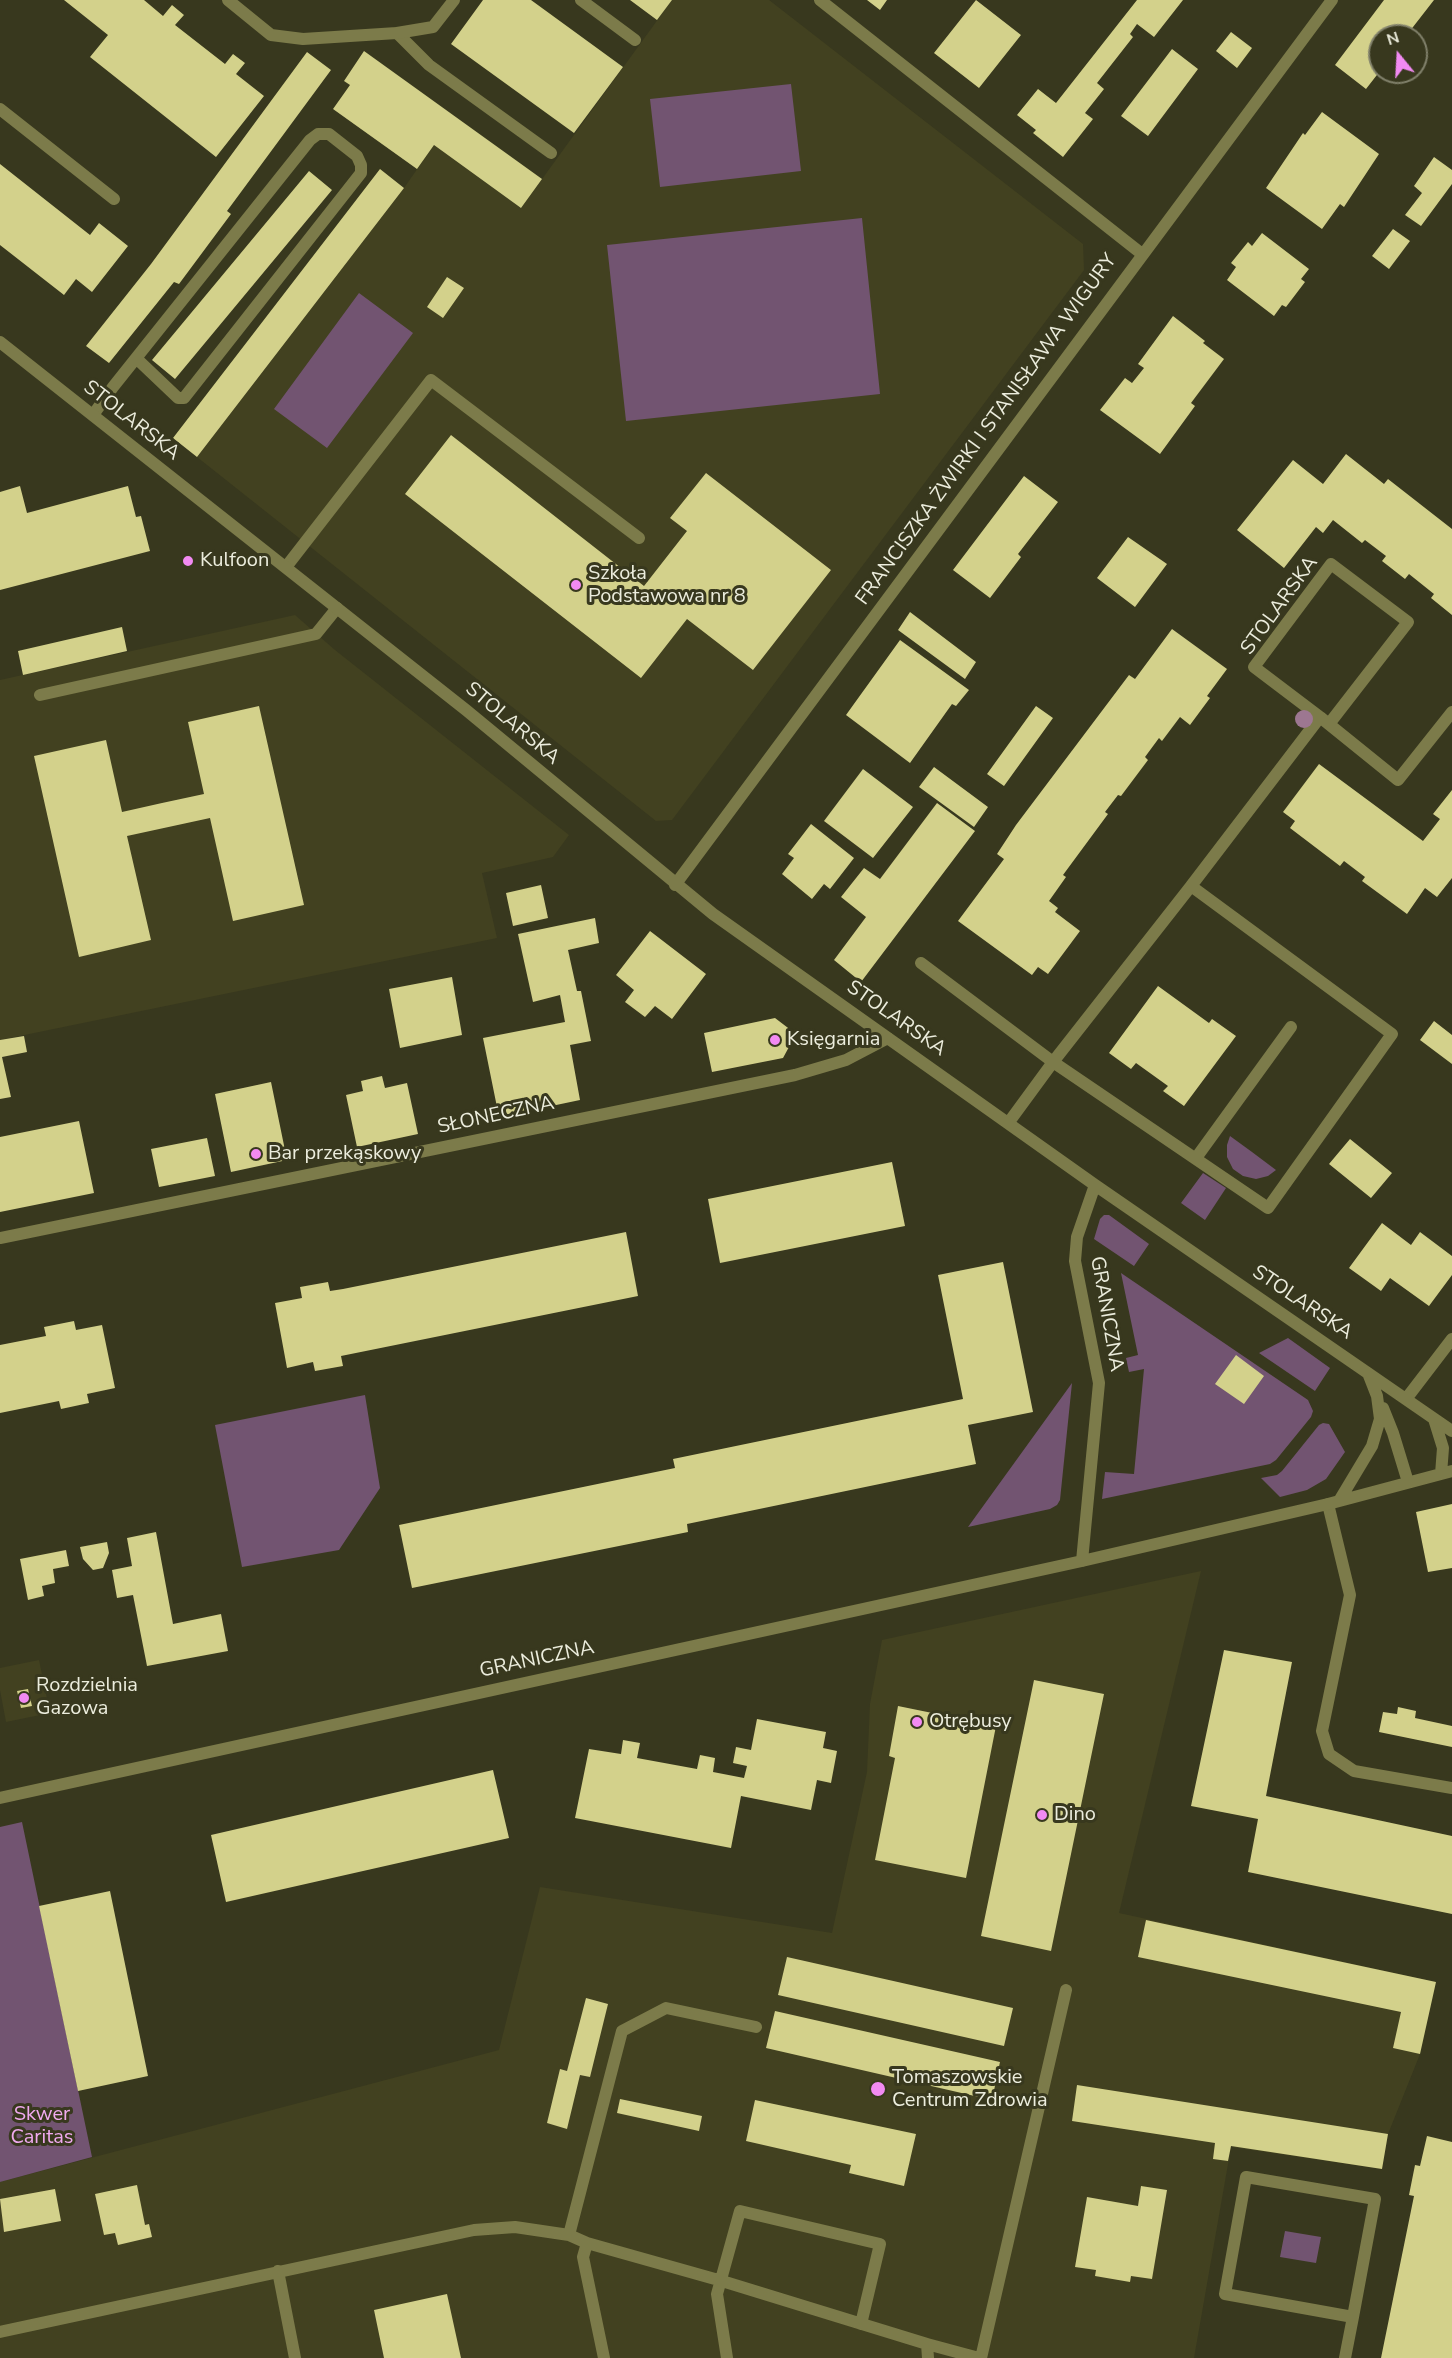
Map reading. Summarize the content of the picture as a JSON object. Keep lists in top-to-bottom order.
{
  "streets": {
    "street": [
      "STOLARSKA",
      "FRANCISZKA ŻWIRKI I STANISŁAWA WIGURY",
      "SŁONECZNA",
      "GRANICZNA"
    ]
  },
  "crossings": [
    ["STOLARSKA", "FRANCISZKA ŻWIRKI I STANISŁAWA WIGURY"],
    ["STOLARSKA", "SŁONECZNA"],
    ["STOLARSKA", "GRANICZNA"]
  ],
  "parks": ["Skwer Caritas"],
  "places": [
    "Kulfoon",
    "Szkoła Podstawowa nr 8",
    "Księgarnia",
    "Bar przekąskowy",
    "Rozdzielnia Gazowa",
    "Otrębusy",
    "Dino",
    "Tomaszowskie Centrum Zdrowia"
  ],
  "north": "top"
}
